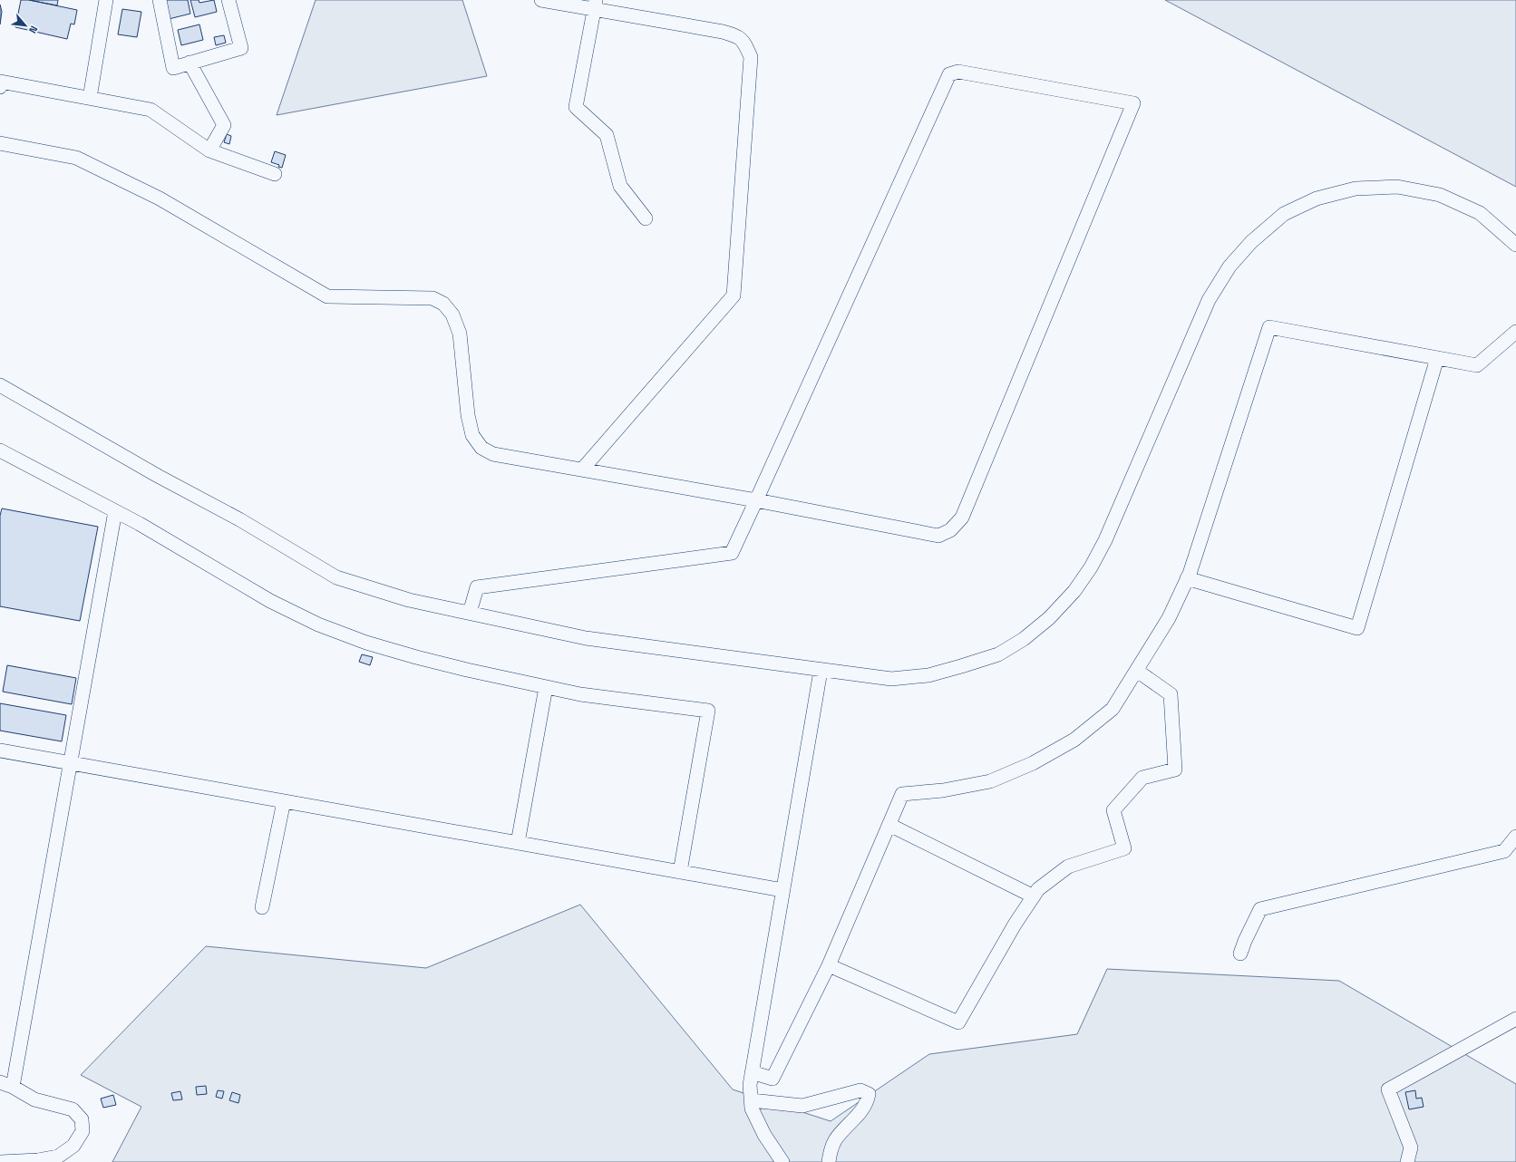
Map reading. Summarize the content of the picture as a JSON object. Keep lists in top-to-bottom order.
{
  "north": "bottom right"
}
